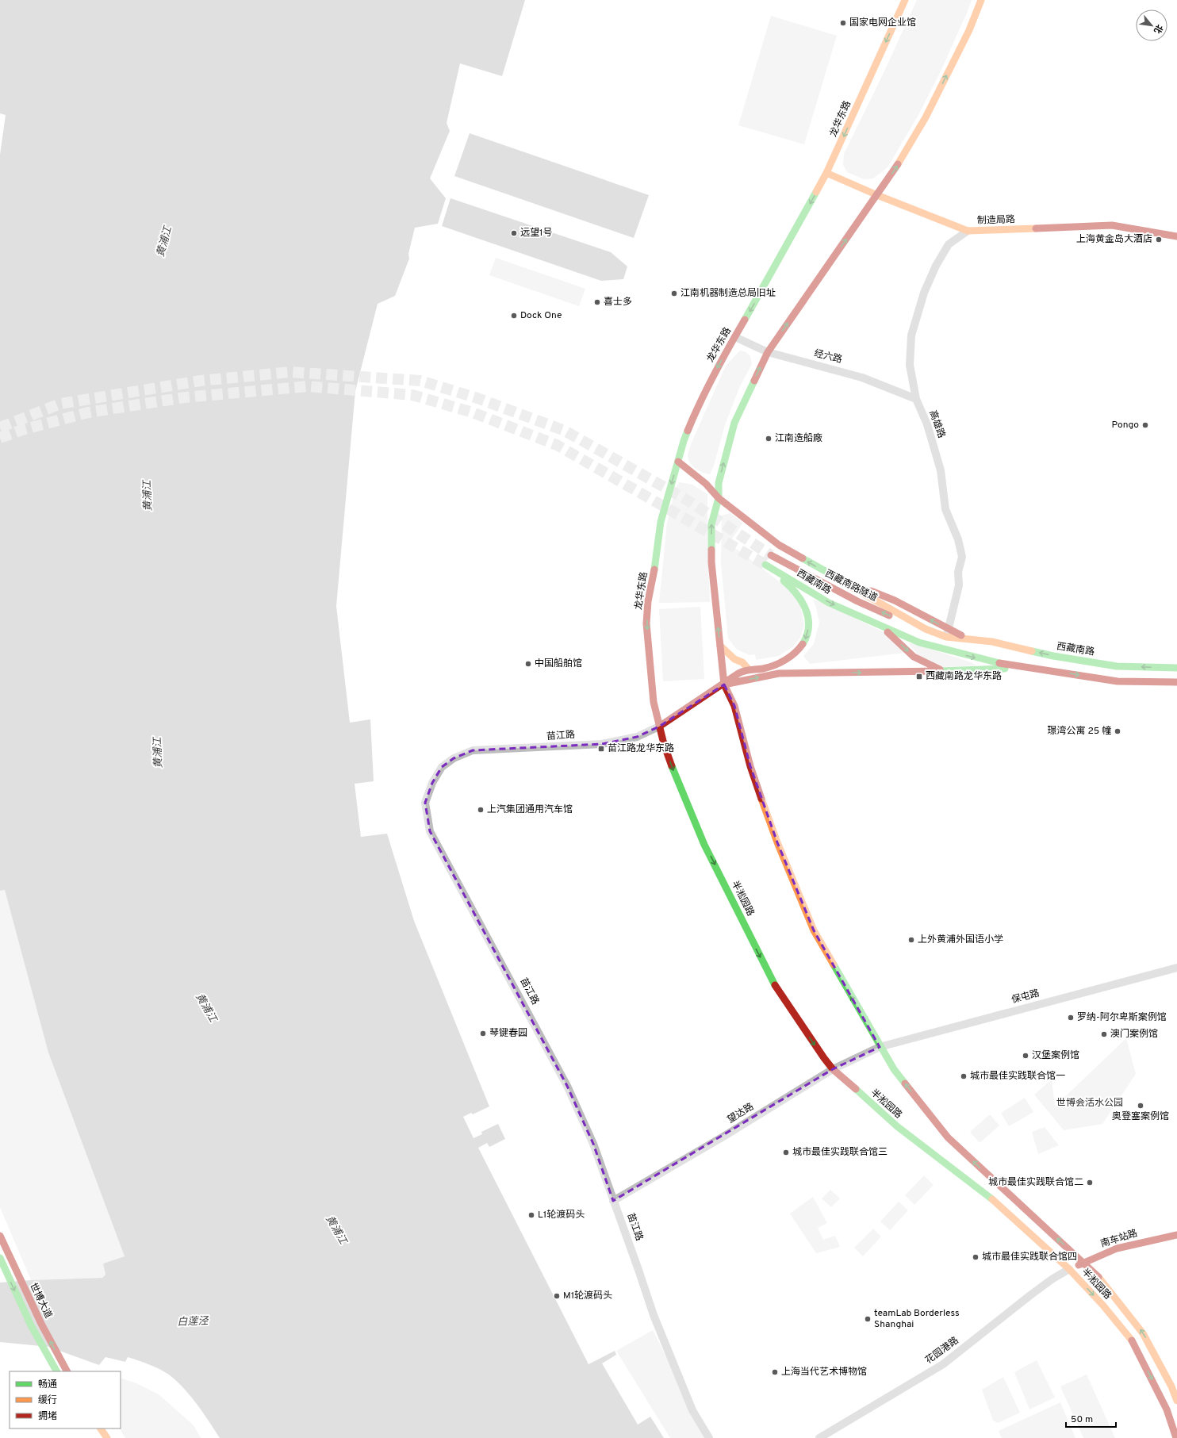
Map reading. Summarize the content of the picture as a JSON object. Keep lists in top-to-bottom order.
{
  "streets": {
    "main road": [
      "龙华东路",
      "制造局路",
      "西藏南路",
      "西藏南路隧道",
      "半淞园路",
      "南车站路",
      "世博大道"
    ],
    "street": [
      "经六路",
      "高雄路",
      "苗江路",
      "保屯路",
      "望达路",
      "花园港路"
    ]
  },
  "crossings": [
    ["龙华东路", "制造局路"],
    ["龙华东路", "经六路"],
    ["龙华东路", "西藏南路"],
    ["龙华东路", "苗江路"],
    ["龙华东路", "半淞园路"],
    ["制造局路", "高雄路"],
    ["经六路", "高雄路"],
    ["高雄路", "西藏南路"],
    ["西藏南路", "西藏南路隧道"],
    ["西藏南路", "苗江路"],
    ["西藏南路", "半淞园路"],
    ["苗江路", "半淞园路"],
    ["苗江路", "望达路"],
    ["半淞园路", "保屯路"],
    ["半淞园路", "望达路"],
    ["半淞园路", "南车站路"],
    ["半淞园路", "花园港路"],
    ["保屯路", "望达路"],
    ["南车站路", "花园港路"]
  ],
  "one_way": ["西藏南路隧道"],
  "water": ["黄浦江", "白莲泾"],
  "parks": ["世博会活水公园"],
  "places": {
    "other": [
      "国家电网企业馆",
      "远望1号",
      "上海黄金岛大酒店",
      "江南机器制造总局旧址",
      "喜士多",
      "Dock One",
      "Pongo",
      "江南造船廠",
      "中国船舶馆",
      "璟湾公寓 25 幢",
      "上汽集团通用汽车馆",
      "上外黄浦外国语小学",
      "罗纳-阿尔卑斯案例馆",
      "琴键春园",
      "澳门案例馆",
      "汉堡案例馆",
      "城市最佳实践联合馆一",
      "奥登塞案例馆",
      "城市最佳实践联合馆三",
      "城市最佳实践联合馆二",
      "L1轮渡码头",
      "城市最佳实践联合馆四",
      "M1轮渡码头",
      "teamLab Borderless Shanghai",
      "上海当代艺术博物馆"
    ],
    "transit": ["西藏南路龙华东路", "苗江路龙华东路"]
  },
  "legend": ["畅通", "缓行", "拥堵"],
  "scale_bar": "50 m",
  "north": "bottom right"
}
